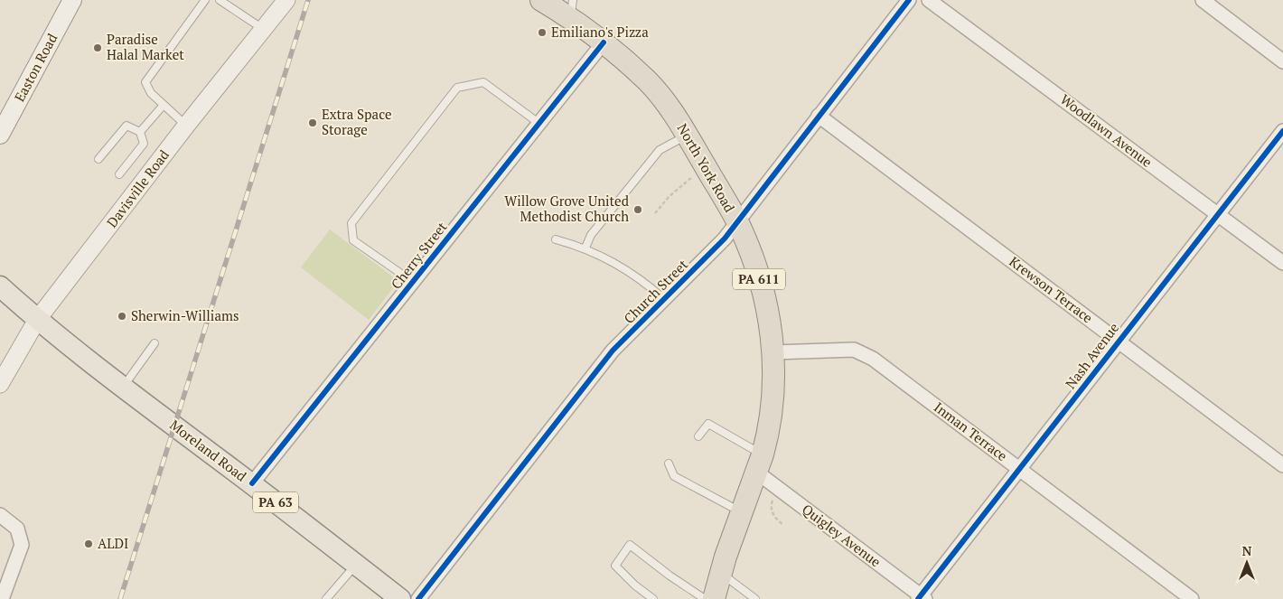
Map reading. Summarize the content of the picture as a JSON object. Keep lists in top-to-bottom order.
{
  "streets": {
    "highway": ["North York Road", "PA 611"],
    "main road": ["Easton Road", "Moreland Road", "PA 63"],
    "street": [
      "Woodlawn Avenue",
      "Davisville Road",
      "Cherry Street",
      "Krewson Terrace",
      "Church Street",
      "Nash Avenue",
      "Inman Terrace",
      "Quigley Avenue"
    ]
  },
  "crossings": [
    ["Woodlawn Avenue", "Nash Avenue"],
    ["North York Road", "Cherry Street"],
    ["North York Road", "PA 611"],
    ["North York Road", "Church Street"],
    ["North York Road", "Inman Terrace"],
    ["North York Road", "Quigley Avenue"],
    ["Davisville Road", "Moreland Road"],
    ["Davisville Road", "PA 63"],
    ["Cherry Street", "Moreland Road"],
    ["Krewson Terrace", "Church Street"],
    ["Krewson Terrace", "Nash Avenue"],
    ["Nash Avenue", "Inman Terrace"],
    ["Nash Avenue", "Quigley Avenue"],
    ["Moreland Road", "PA 63"]
  ],
  "places": [
    "Emiliano's Pizza",
    "Paradise Halal Market",
    "Extra Space Storage",
    "Willow Grove United Methodist Church",
    "Sherwin-Williams",
    "ALDI"
  ],
  "north": "top"
}
